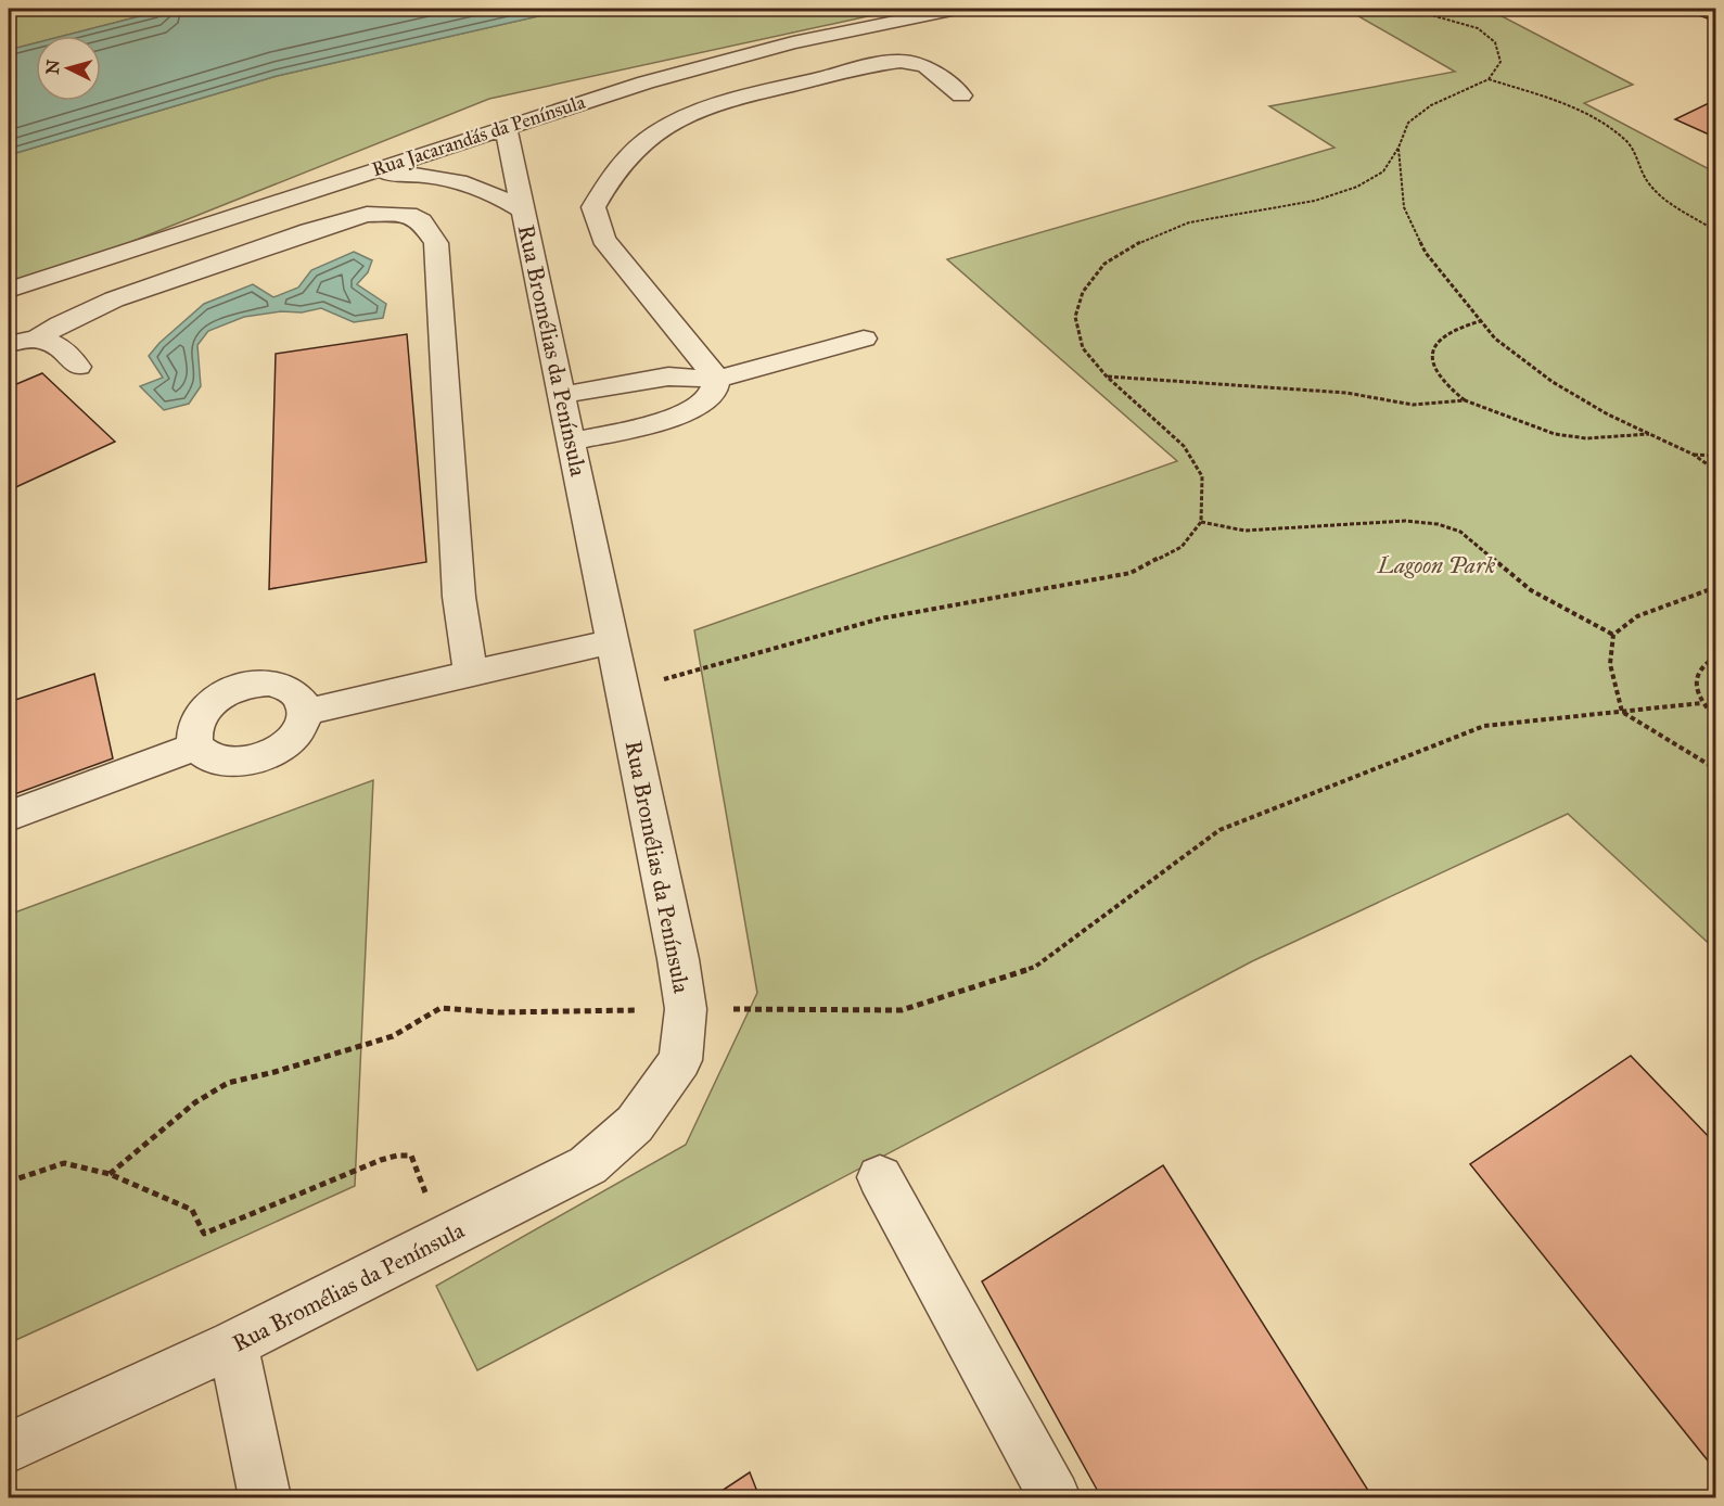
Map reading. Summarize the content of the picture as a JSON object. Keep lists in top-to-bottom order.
{
  "streets": {
    "street": ["Rua Jacarandás da Península", "Rua Bromélias da Península"]
  },
  "crossings": [
    ["Rua Jacarandás da Península", "Rua Bromélias da Península"]
  ],
  "parks": ["Lagoon Park"],
  "north": "left"
}
